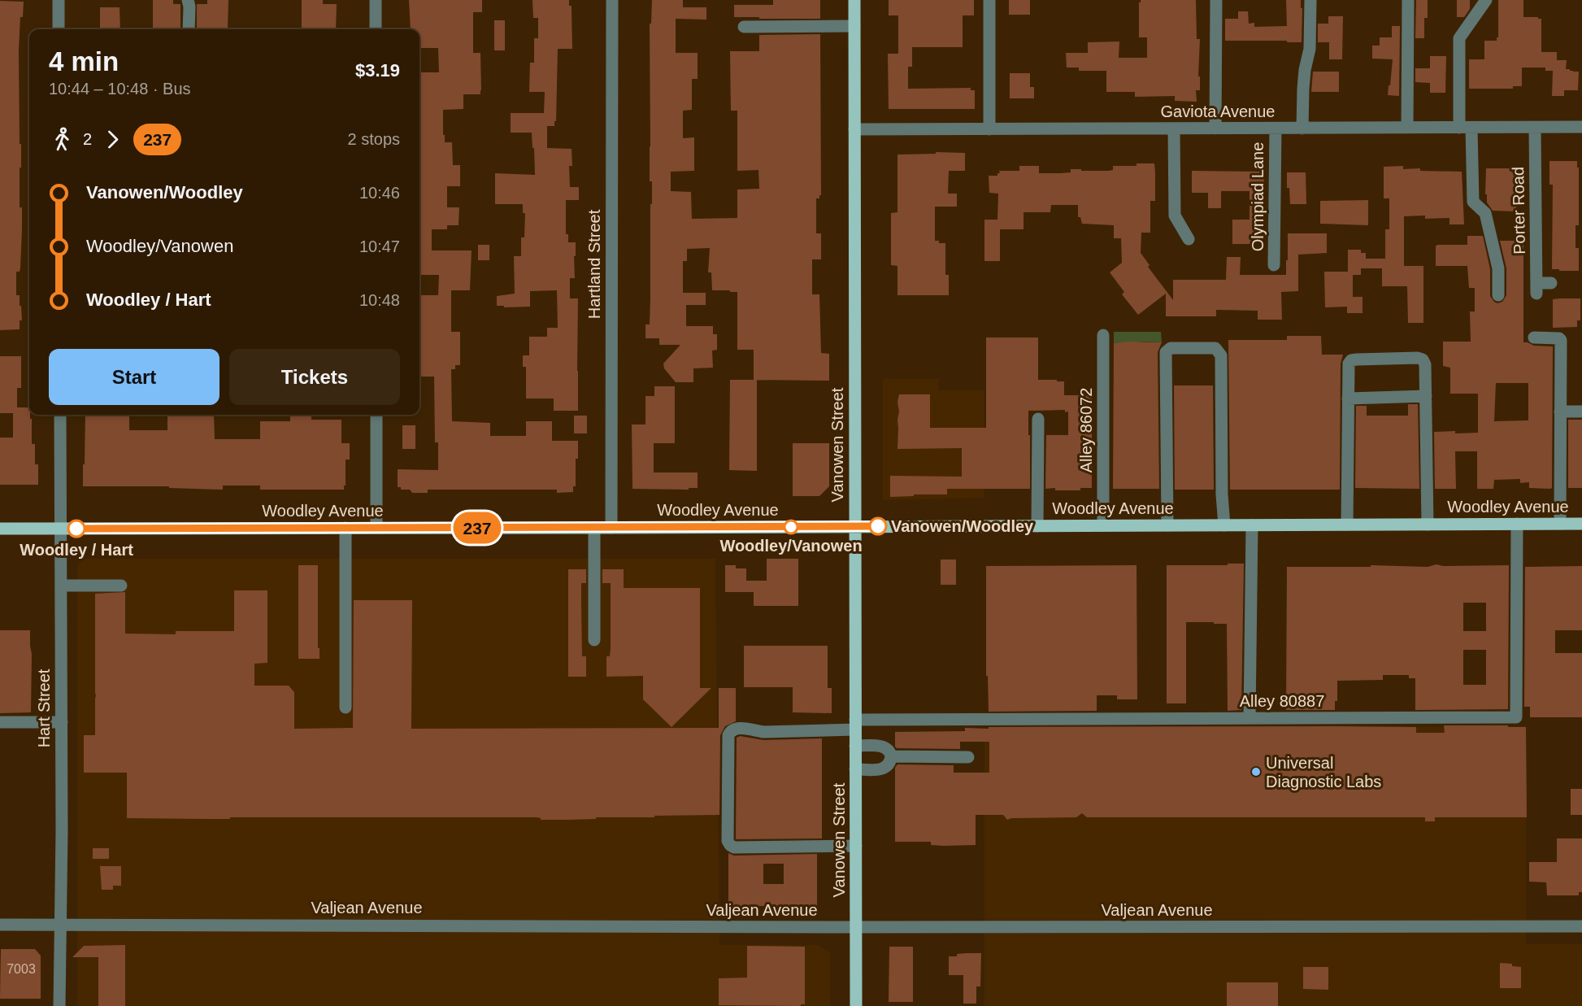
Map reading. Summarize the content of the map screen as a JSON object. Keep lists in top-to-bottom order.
{
  "streets": {
    "main road": ["Vanowen Street", "Woodley Avenue"],
    "street": [
      "Gaviota Avenue",
      "Olympiad Lane",
      "Porter Road",
      "Hartland Street",
      "Alley 86072",
      "Alley 80887",
      "Hart Street",
      "Valjean Avenue"
    ]
  },
  "crossings": [
    ["Gaviota Avenue", "Olympiad Lane"],
    ["Gaviota Avenue", "Porter Road"],
    ["Gaviota Avenue", "Vanowen Street"],
    ["Hartland Street", "Woodley Avenue"],
    ["Alley 86072", "Woodley Avenue"],
    ["Vanowen Street", "Woodley Avenue"],
    ["Vanowen Street", "Alley 80887"],
    ["Vanowen Street", "Valjean Avenue"],
    ["Woodley Avenue", "Alley 80887"],
    ["Woodley Avenue", "Hart Street"],
    ["Hart Street", "Valjean Avenue"]
  ],
  "places": [
    "Vanowen/Woodley",
    "Woodley/Vanowen",
    "Woodley / Hart",
    "Universal Diagnostic Labs"
  ],
  "lines": ["bus line 237"],
  "house_numbers": ["7003"],
  "page": {
    "on_map": "237",
    "heading": ["4 min", "10:44 – 10:48 · Bus", "$3.19"],
    "legs": ["2", "237", "2 stops"],
    "list": [
      {
        "name": "Vanowen/Woodley",
        "value": "10:46"
      },
      {
        "name": "Woodley/Vanowen",
        "value": "10:47"
      },
      {
        "name": "Woodley / Hart",
        "value": "10:48"
      }
    ],
    "buttons": ["Start", "Tickets"]
  }
}
